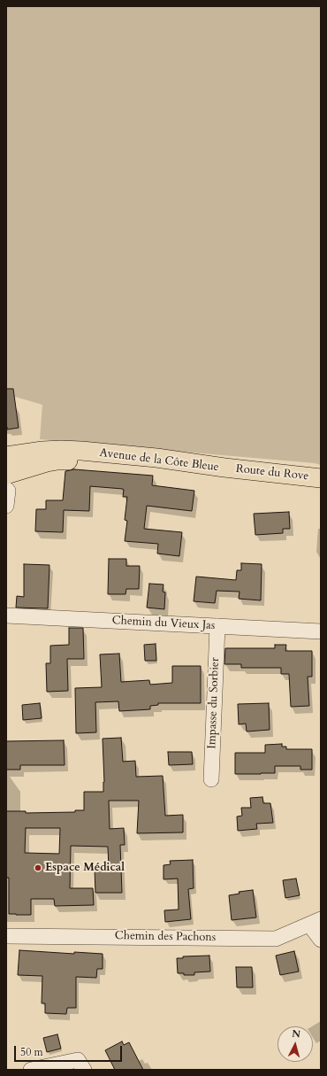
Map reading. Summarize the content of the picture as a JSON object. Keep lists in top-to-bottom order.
{
  "streets": {
    "main road": ["Avenue de la Côte Bleue", "Route du Rove"],
    "street": ["Chemin du Vieux Jas", "Impasse du Sorbier", "Chemin des Pachons"]
  },
  "crossings": [
    ["Avenue de la Côte Bleue", "Route du Rove"],
    ["Chemin du Vieux Jas", "Impasse du Sorbier"]
  ],
  "places": ["Espace Médical"],
  "scale_bar": "50 m",
  "north": "top"
}
